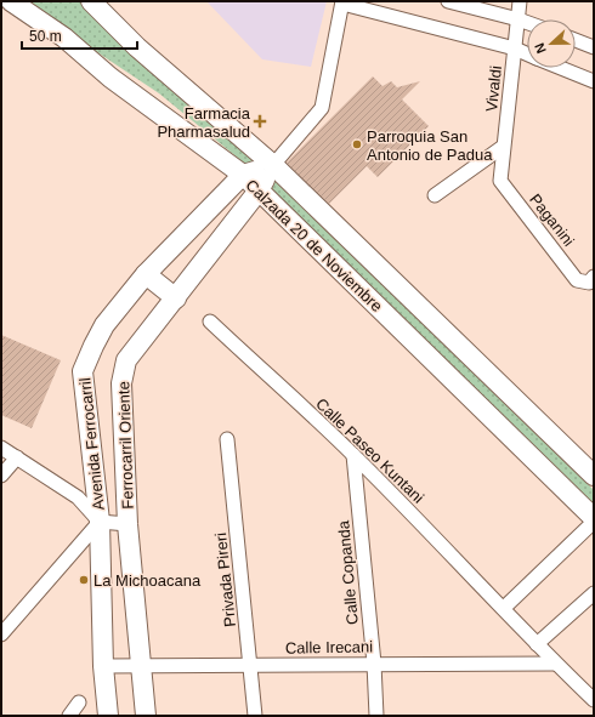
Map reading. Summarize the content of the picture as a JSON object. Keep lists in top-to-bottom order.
{
  "streets": {
    "main road": ["Calzada 20 de Noviembre", "Avenida Ferrocarril", "Ferrocarril Oriente"],
    "street": [
      "Vivaldi",
      "Paganini",
      "Calle Paseo Kuntani",
      "Calle Copanda",
      "Privada Pireri",
      "Calle Irecani"
    ]
  },
  "crossings": [
    ["Vivaldi", "Paganini"],
    ["Calzada 20 de Noviembre", "Avenida Ferrocarril"],
    ["Calzada 20 de Noviembre", "Ferrocarril Oriente"],
    ["Avenida Ferrocarril", "Ferrocarril Oriente"],
    ["Avenida Ferrocarril", "Calle Irecani"],
    ["Ferrocarril Oriente", "Calle Irecani"],
    ["Calle Paseo Kuntani", "Calle Copanda"],
    ["Calle Paseo Kuntani", "Calle Irecani"],
    ["Calle Copanda", "Calle Irecani"],
    ["Privada Pireri", "Calle Irecani"]
  ],
  "places": {
    "health": ["Farmacia Pharmasalud"],
    "other": ["Parroquia San Antonio de Padua", "La Michoacana"]
  },
  "scale_bar": "50 m",
  "north": "left"
}
